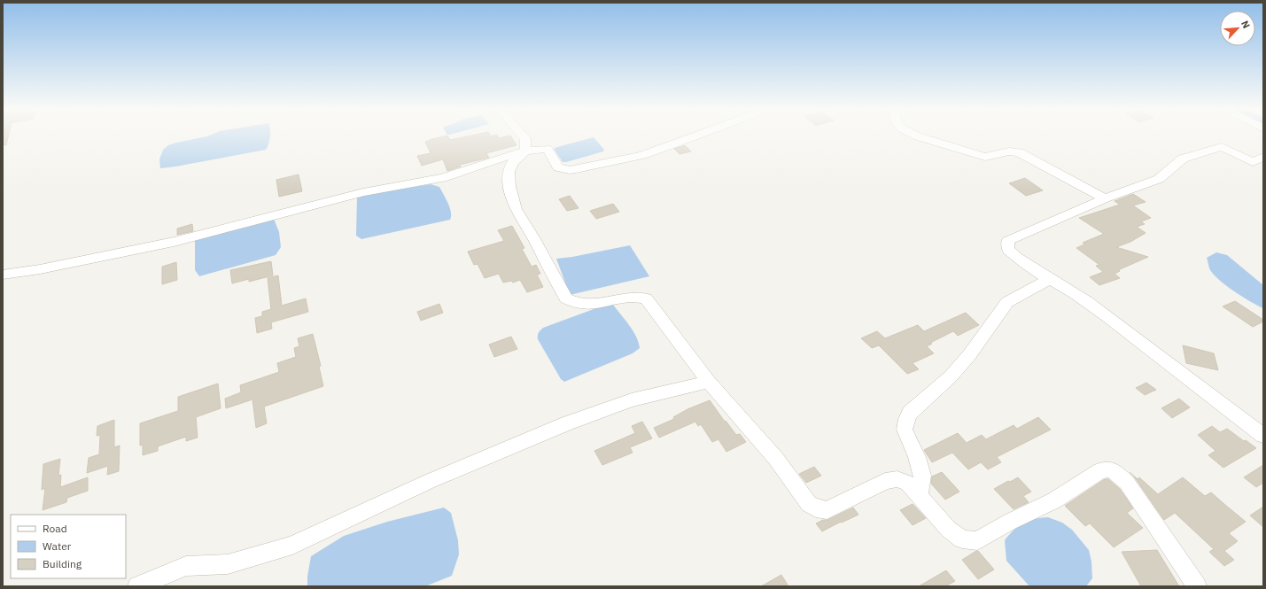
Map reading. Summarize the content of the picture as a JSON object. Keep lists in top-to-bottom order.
{
  "legend": ["Road", "Water", "Building"],
  "north": "top right"
}
